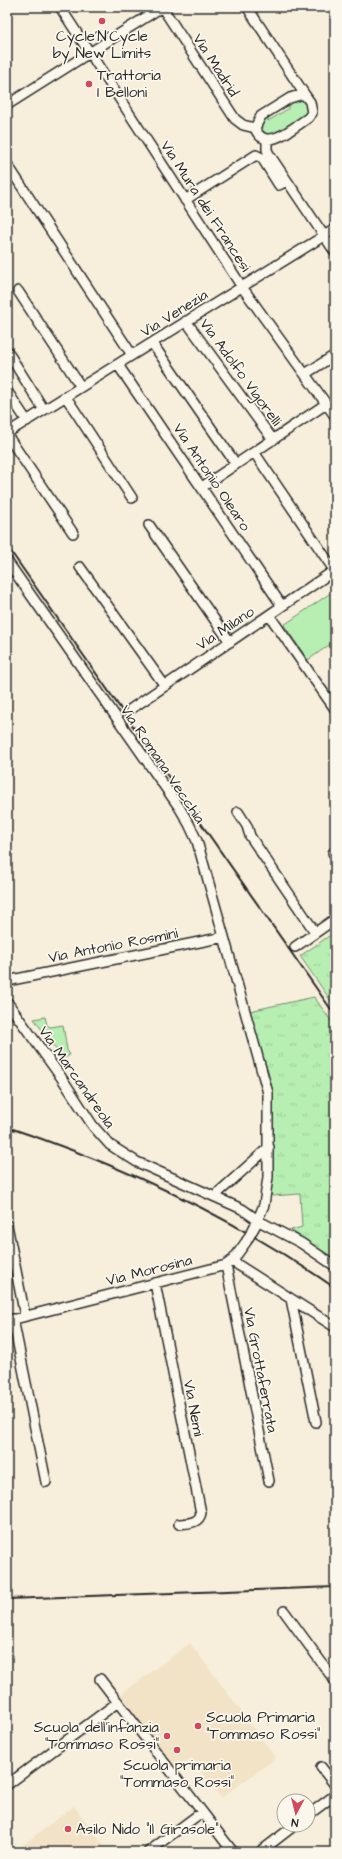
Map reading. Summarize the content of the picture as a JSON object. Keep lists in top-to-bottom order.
{
  "streets": {
    "street": [
      "Via Madrid",
      "Via Mura dei Francesi",
      "Via Venezia",
      "Via Adolfo Vigorelli",
      "Via Antonio Olearo",
      "Via Milano",
      "Via Romana Vecchia",
      "Via Antonio Rosmini",
      "Via Marcandreola",
      "Via Morosina",
      "Via Grottaferrata",
      "Via Nemi"
    ]
  },
  "crossings": [
    ["Via Mura dei Francesi", "Via Venezia"],
    ["Via Venezia", "Via Adolfo Vigorelli"],
    ["Via Venezia", "Via Antonio Olearo"],
    ["Via Antonio Olearo", "Via Milano"],
    ["Via Romana Vecchia", "Via Antonio Rosmini"],
    ["Via Romana Vecchia", "Via Marcandreola"],
    ["Via Morosina", "Via Grottaferrata"],
    ["Via Morosina", "Via Nemi"]
  ],
  "places": [
    "Cycle'N'Cycle by New Limits",
    "Trattoria I Belloni",
    "Scuola Primaria \"Tommaso Rossi\"",
    "Scuola dell'infanzia \"Tommaso Rossi\"",
    "Scuola primaria \"Tommaso Rossi\"",
    "Asilo Nido \"Il Girasole\""
  ],
  "north": "bottom"
}
